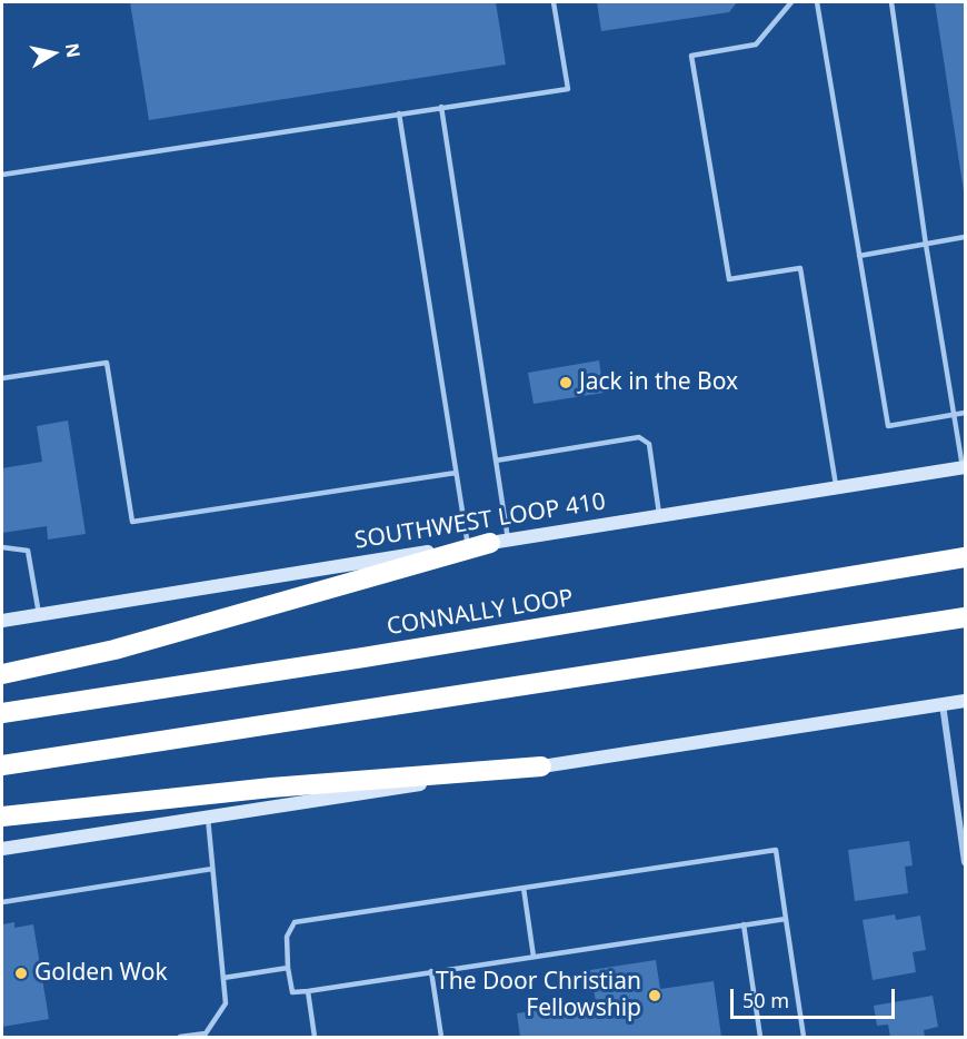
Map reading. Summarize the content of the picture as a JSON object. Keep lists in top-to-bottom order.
{
  "streets": {
    "highway": ["CONNALLY LOOP"],
    "main road": ["SOUTHWEST LOOP 410"]
  },
  "places": ["Jack in the Box", "Golden Wok", "The Door Christian Fellowship"],
  "scale_bar": "50 m",
  "north": "right"
}
